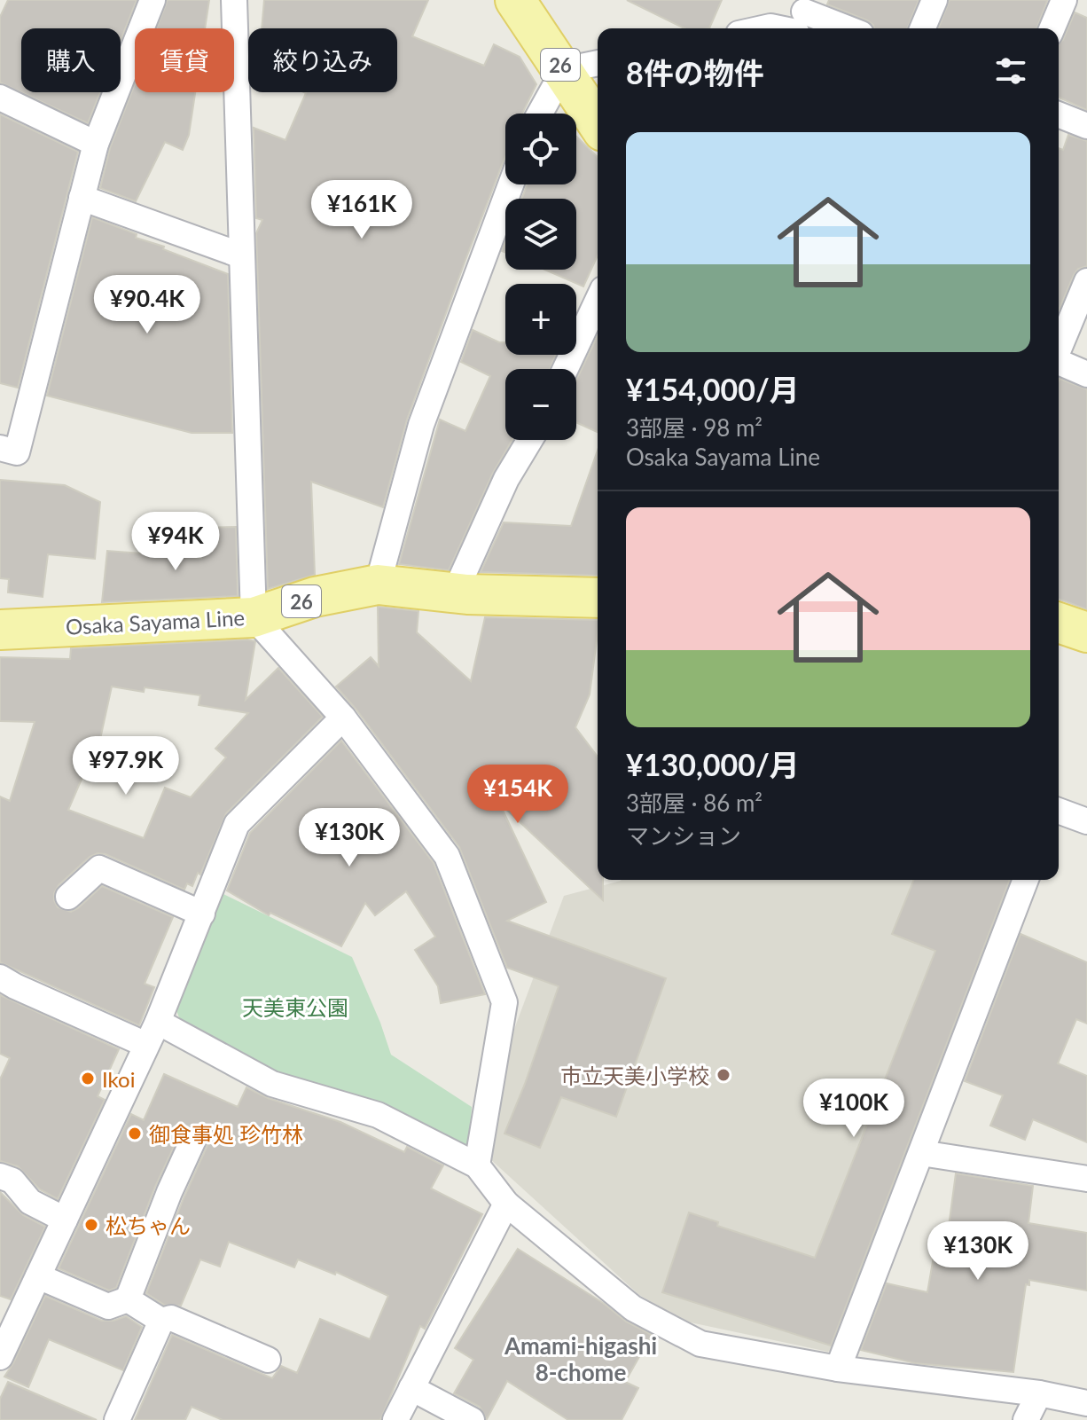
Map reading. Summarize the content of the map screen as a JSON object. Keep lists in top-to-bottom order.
{
  "streets": {
    "main road": ["26", "Osaka Sayama Line"]
  },
  "districts": ["Amami-higashi 8-chome"],
  "parks": ["天美東公園"],
  "places": [
    "市立天美小学校",
    "Ikoi",
    "御食事処 珍竹林",
    "松ちゃん"
  ],
  "page": {
    "chip": ["購入", "賃貸", "絞り込み"],
    "heading": "8件の物件",
    "map_buttons": ["+", "−"],
    "list": [
      {
        "name": "¥154,000/月",
        "note": "3部屋 · 98 m² · Osaka Sayama Line"
      },
      {
        "name": "¥130,000/月",
        "note": "3部屋 · 86 m² · マンション"
      }
    ],
    "price": [
      "¥161K",
      "¥90.4K",
      "¥94K",
      "¥97.9K",
      "¥154K",
      "¥130K",
      "¥100K",
      "¥130K"
    ]
  }
}
